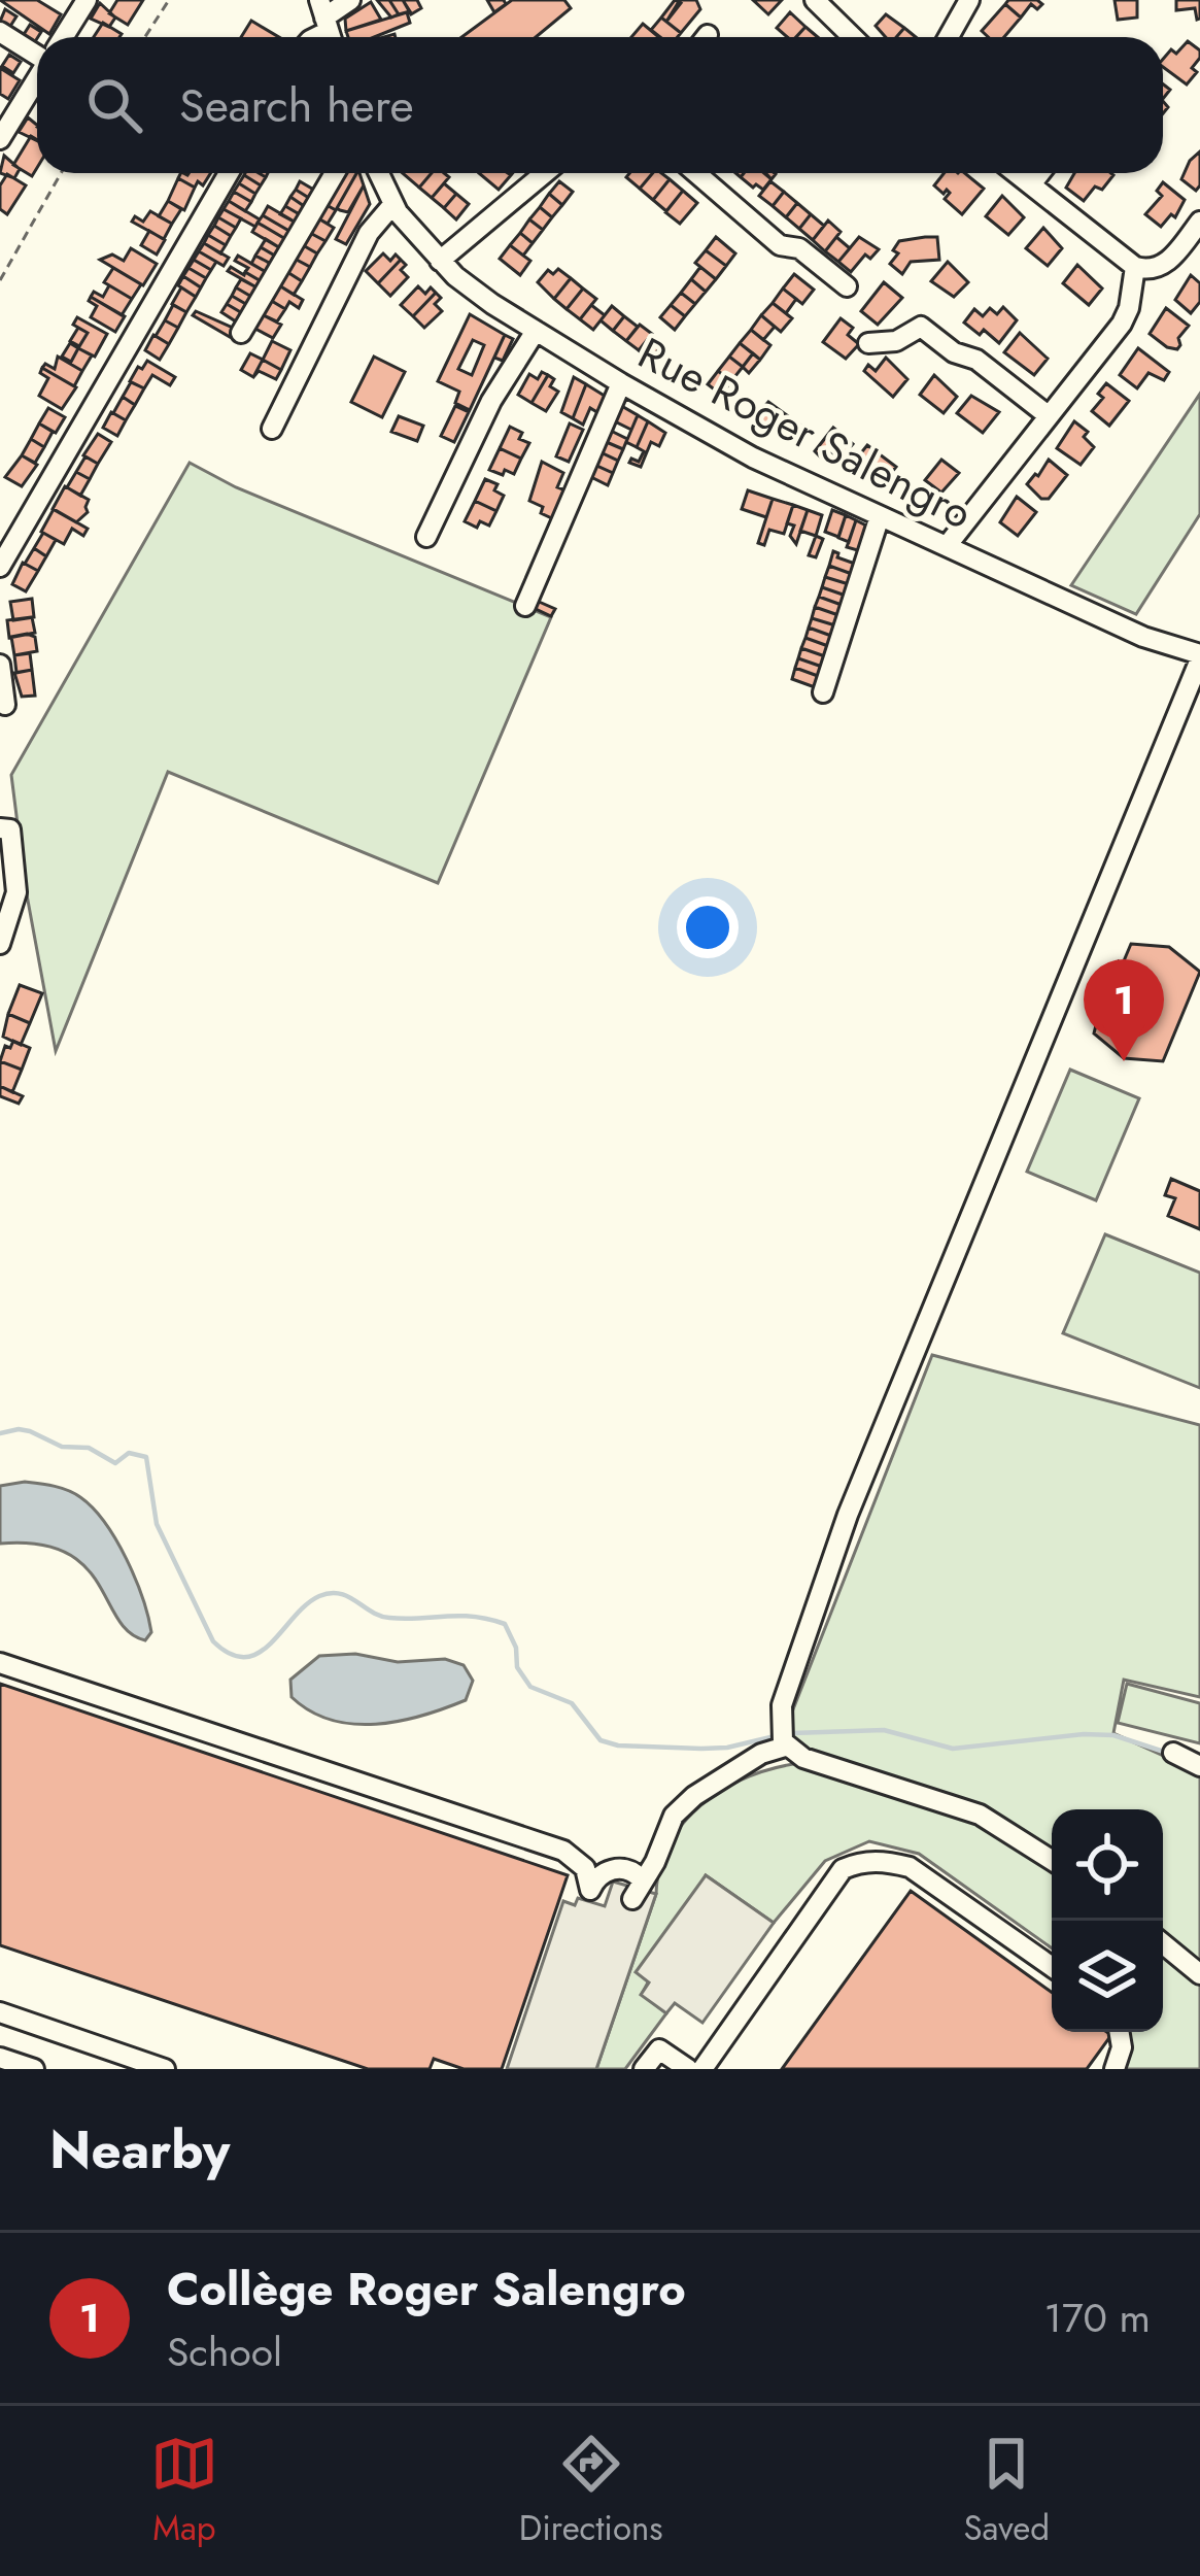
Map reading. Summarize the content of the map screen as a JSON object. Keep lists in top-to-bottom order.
{
  "streets": {
    "street": ["Rue Roger Salengro"]
  },
  "page": {
    "search": "Search here",
    "pins": "1",
    "heading": "Nearby",
    "list": [
      {
        "mark": "1",
        "name": "Collège Roger Salengro",
        "note": "School",
        "value": "170 m"
      }
    ],
    "nav": ["Map", "Directions", "Saved"]
  }
}
